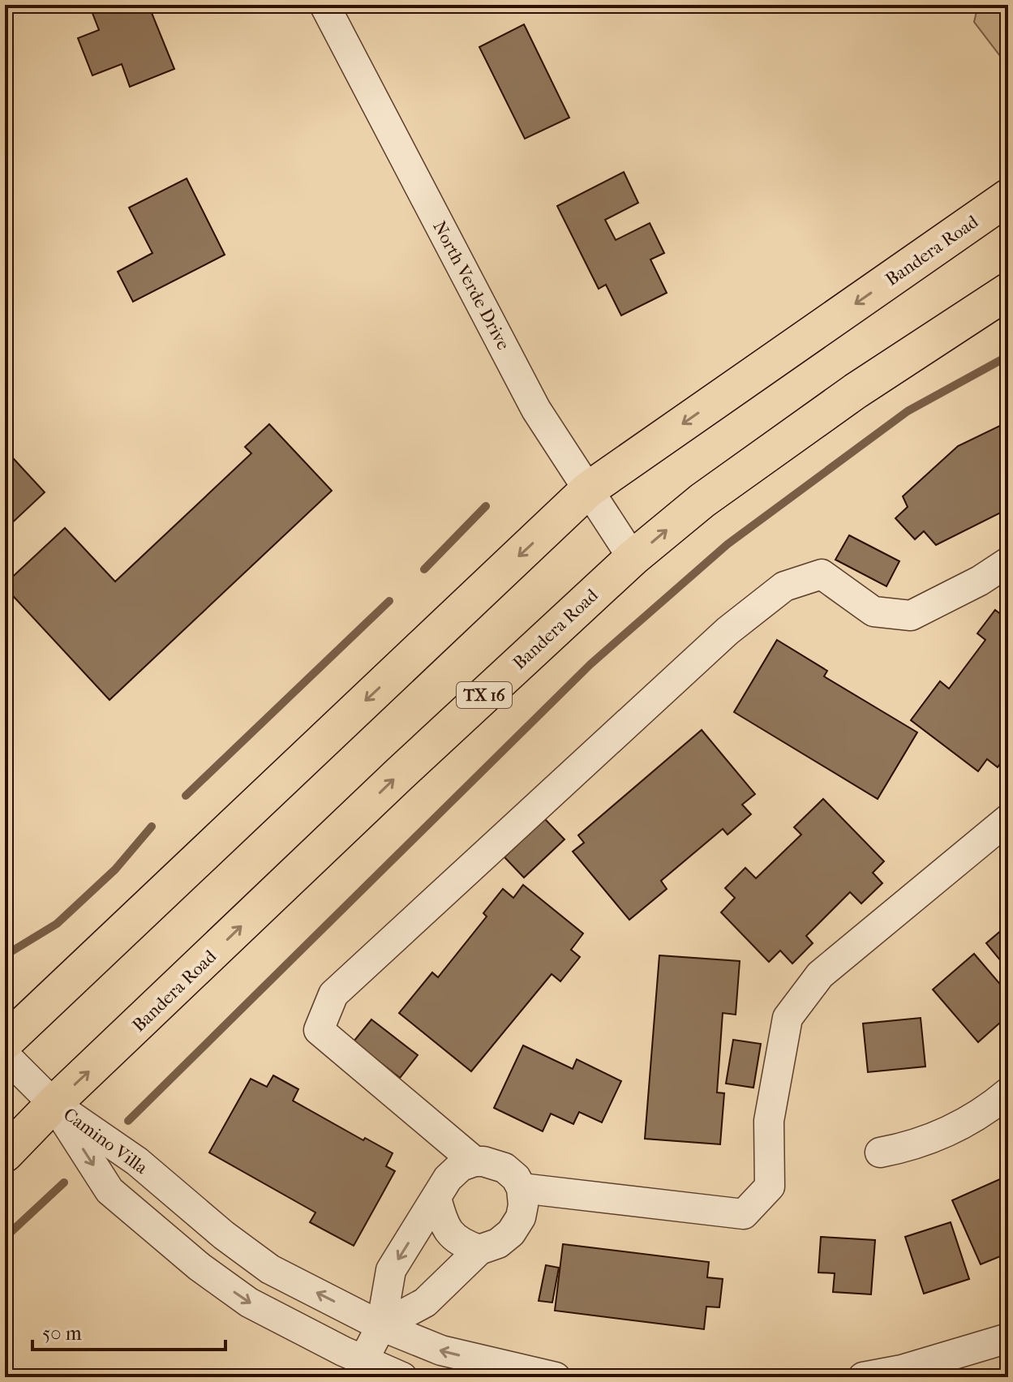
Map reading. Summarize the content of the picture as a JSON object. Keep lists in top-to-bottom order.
{
  "streets": {
    "main road": ["Bandera Road", "TX 16"],
    "street": ["North Verde Drive", "Camino Villa"]
  },
  "crossings": [
    ["Bandera Road", "North Verde Drive"],
    ["Bandera Road", "Camino Villa"]
  ],
  "scale_bar": "50 m"
}
